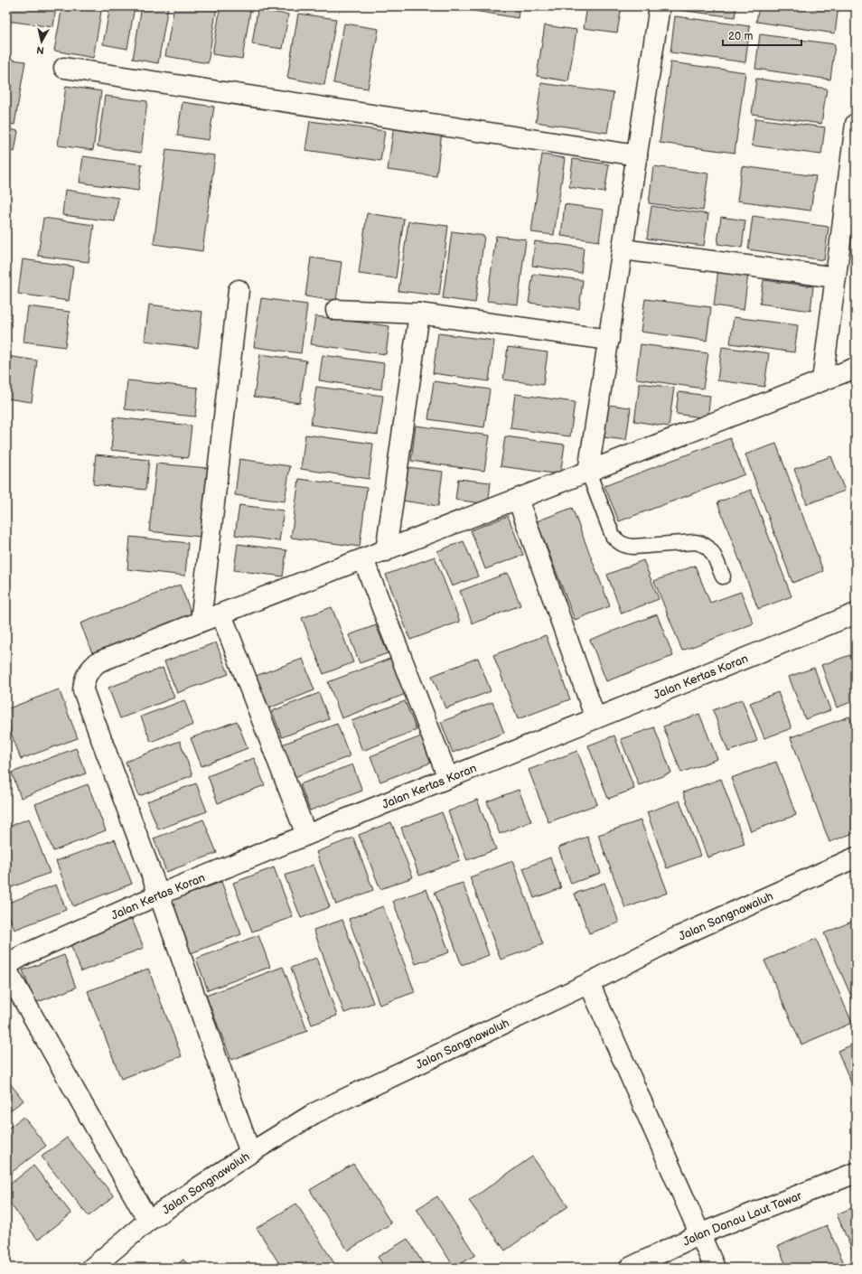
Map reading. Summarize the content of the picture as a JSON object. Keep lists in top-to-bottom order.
{
  "streets": {
    "street": ["Jalan Kertas Koran", "Jalan Sangnawaluh", "Jalan Danau Laut Tawar"]
  },
  "scale_bar": "20 m",
  "north": "bottom"
}
